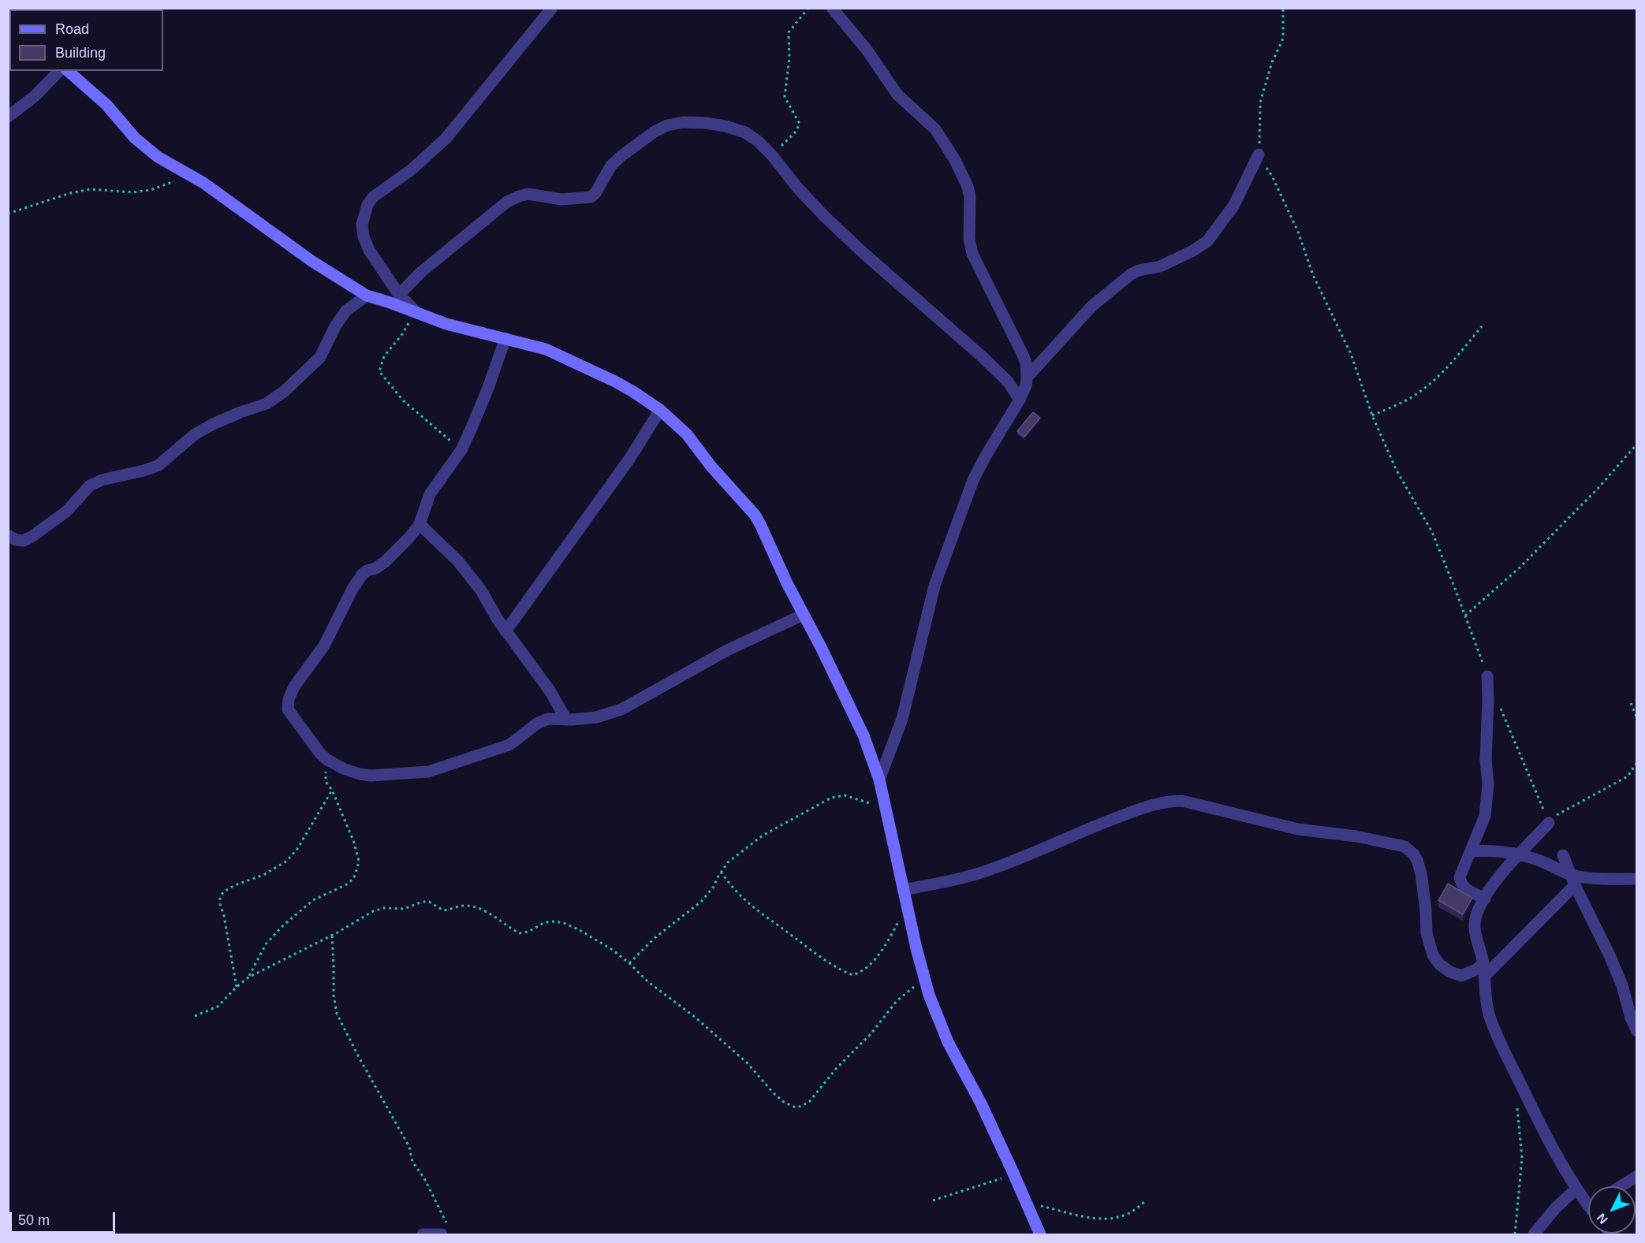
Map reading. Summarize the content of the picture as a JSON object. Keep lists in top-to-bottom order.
{
  "legend": ["Road", "Building"],
  "scale_bar": "50 m",
  "north": "bottom left"
}
